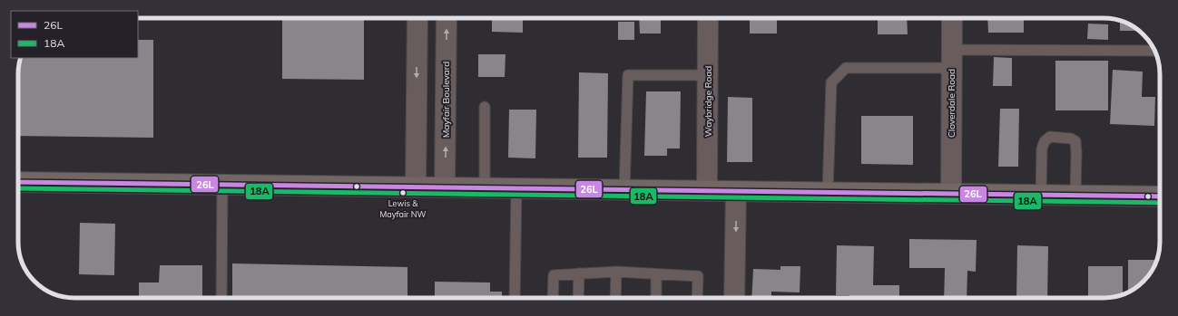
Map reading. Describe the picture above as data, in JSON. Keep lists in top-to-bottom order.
{
  "streets": {
    "street": ["Mayfair Boulevard", "Waybridge Road", "Cloverdale Road"]
  },
  "places": ["Lewis & Mayfair NW"],
  "lines": ["transit line 26L", "transit line 18A"],
  "legend": ["26L", "18A"]
}
